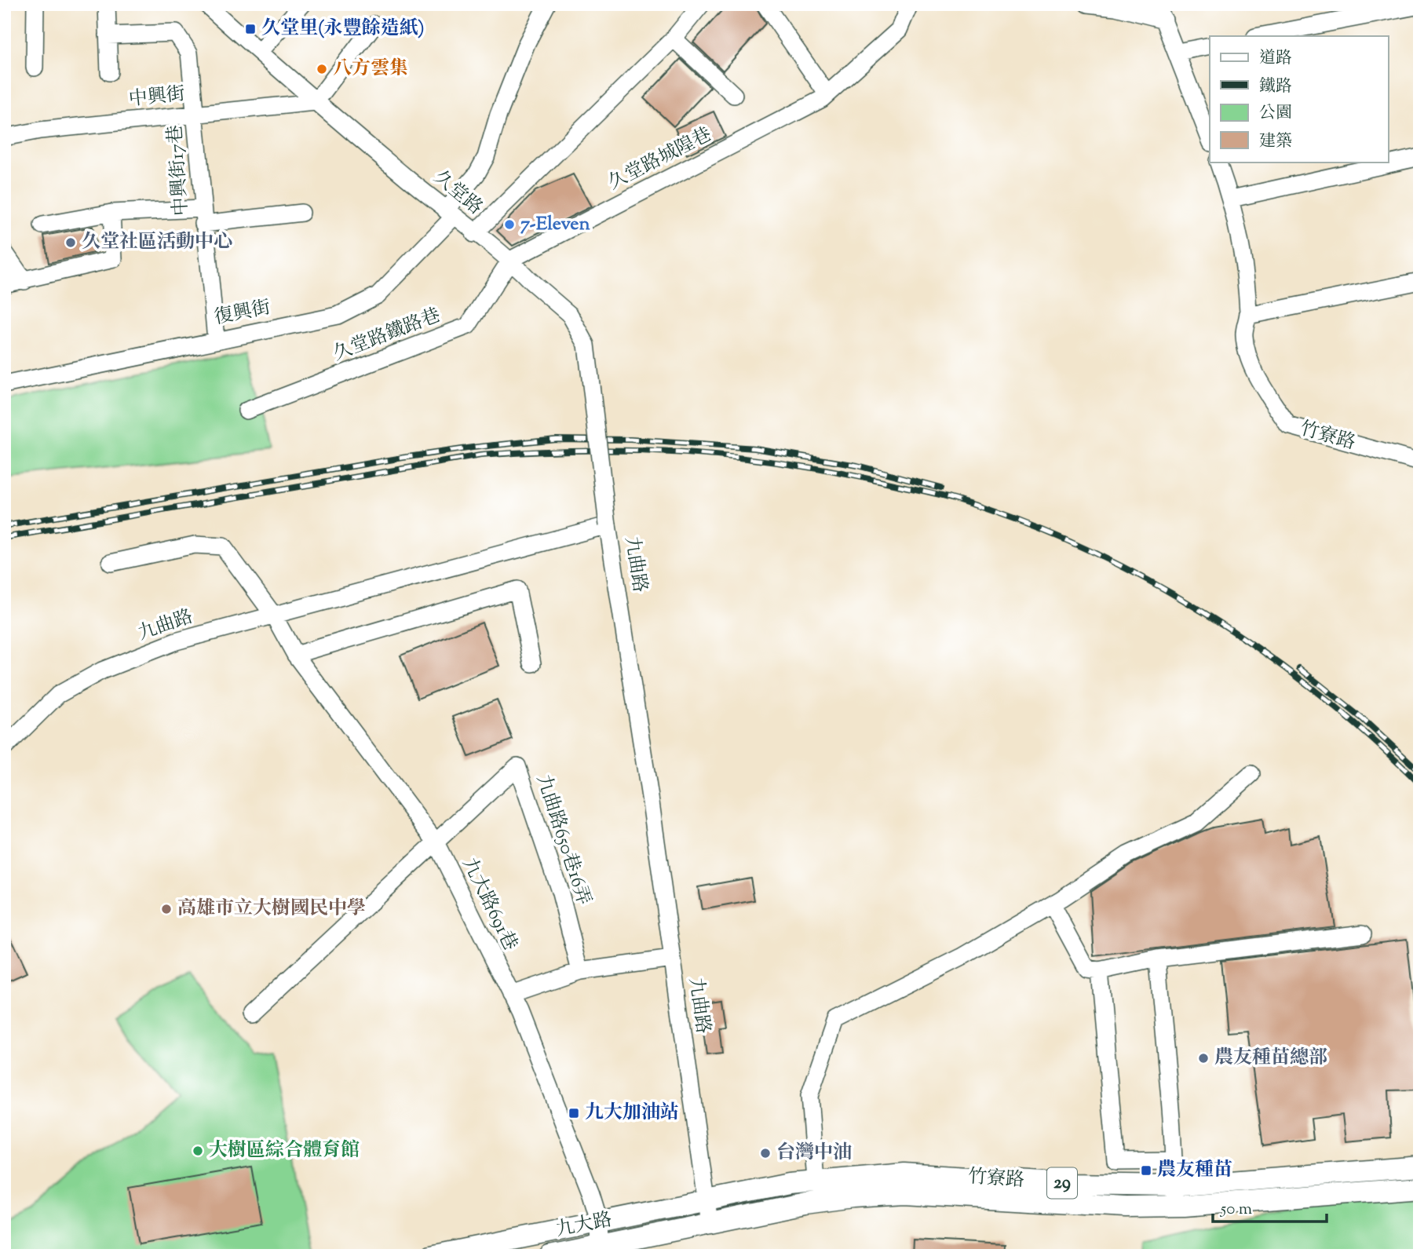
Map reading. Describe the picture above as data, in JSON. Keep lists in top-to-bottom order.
{
  "streets": {
    "main road": ["竹寮路", "29", "九大路"],
    "street": [
      "中興街",
      "久堂路城隍巷",
      "中興街17巷",
      "久堂路",
      "復興街",
      "久堂路鐵路巷",
      "九曲路",
      "九曲路650巷16弄",
      "九大路691巷"
    ]
  },
  "crossings": [
    ["中興街", "中興街17巷"],
    ["中興街", "久堂路"],
    ["久堂路城隍巷", "久堂路"],
    ["久堂路城隍巷", "久堂路鐵路巷"],
    ["中興街17巷", "復興街"],
    ["久堂路", "復興街"],
    ["久堂路", "久堂路鐵路巷"],
    ["久堂路", "九曲路"],
    ["竹寮路", "九曲路"],
    ["竹寮路", "九大路"],
    ["九曲路", "九大路691巷"],
    ["九曲路", "九大路"],
    ["九曲路650巷16弄", "九大路691巷"],
    ["九大路691巷", "九大路"]
  ],
  "places": {
    "transit": ["久堂里(永豐餘造紙)", "九大加油站", "農友種苗"],
    "other": [
      "八方雲集",
      "7-Eleven",
      "久堂社區活動中心",
      "高雄市立大樹國民中學",
      "農友種苗總部",
      "大樹區綜合體育館",
      "台灣中油"
    ]
  },
  "legend": [
    "道路",
    "鐵路",
    "公園",
    "建築"
  ],
  "scale_bar": "50 m"
}
